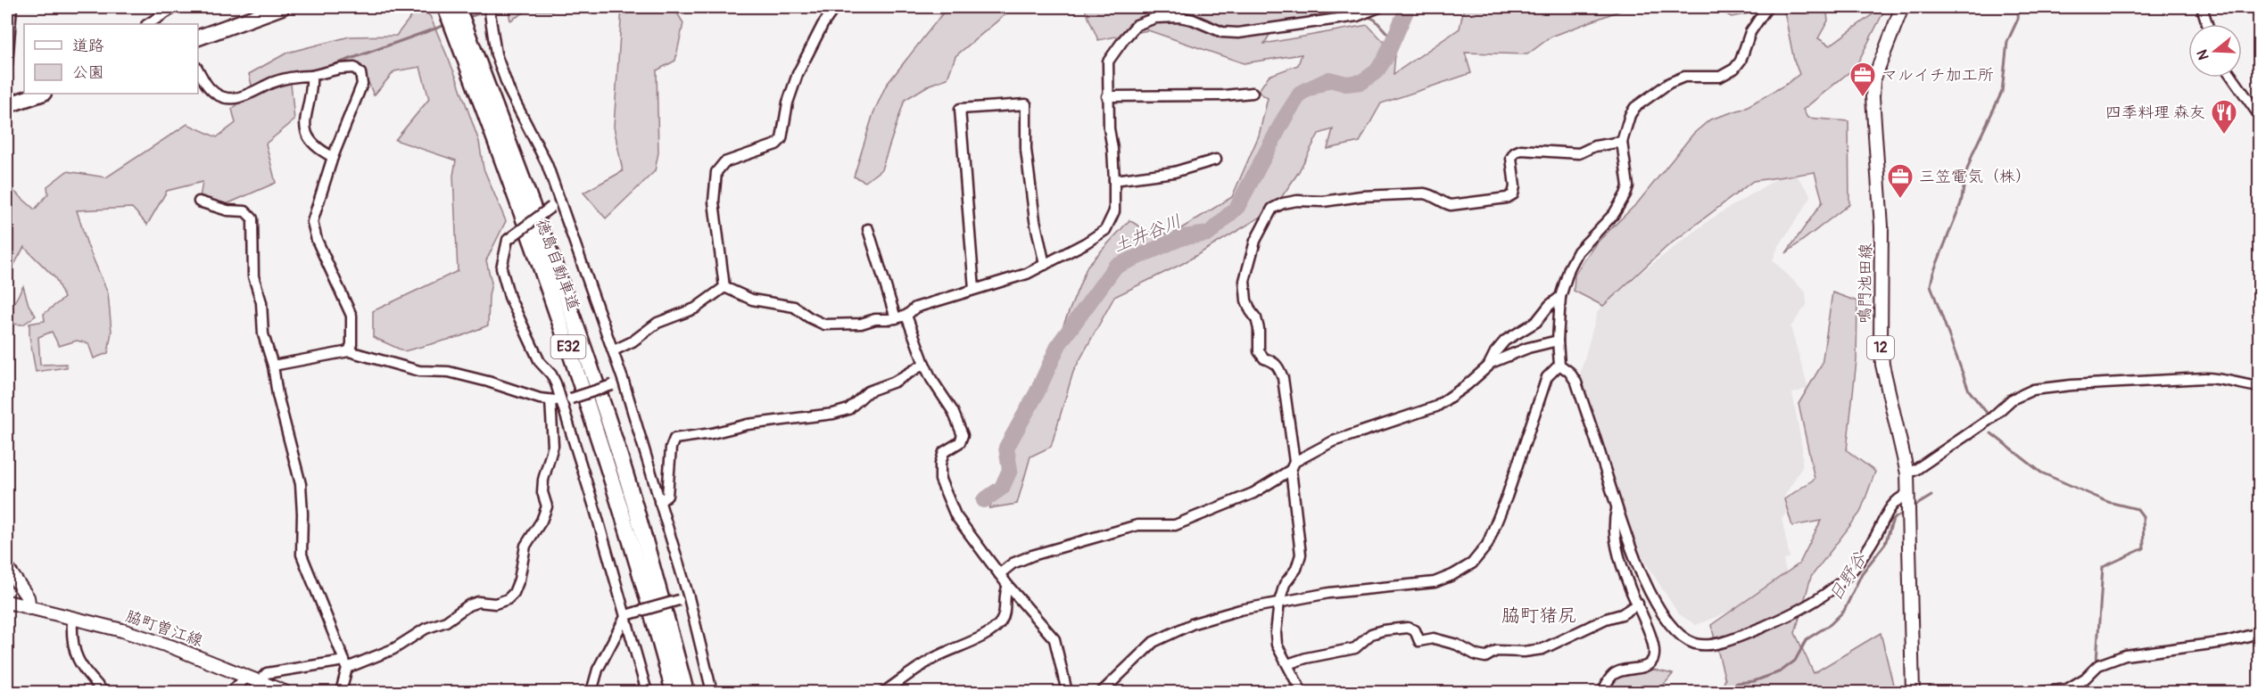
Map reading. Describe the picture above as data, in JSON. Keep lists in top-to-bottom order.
{
  "streets": {
    "highway": ["徳島自動車道", "E32"],
    "main road": ["鳴門池田線", "12", "脇町曽江線"]
  },
  "districts": ["脇町猪尻"],
  "water": ["土井谷川", "日野谷"],
  "places": {
    "office": ["マルイチ加工所", "三笠電気（株）"],
    "restaurant": ["四季料理 森友"]
  },
  "legend": ["道路", "公園"],
  "north": "left"
}
